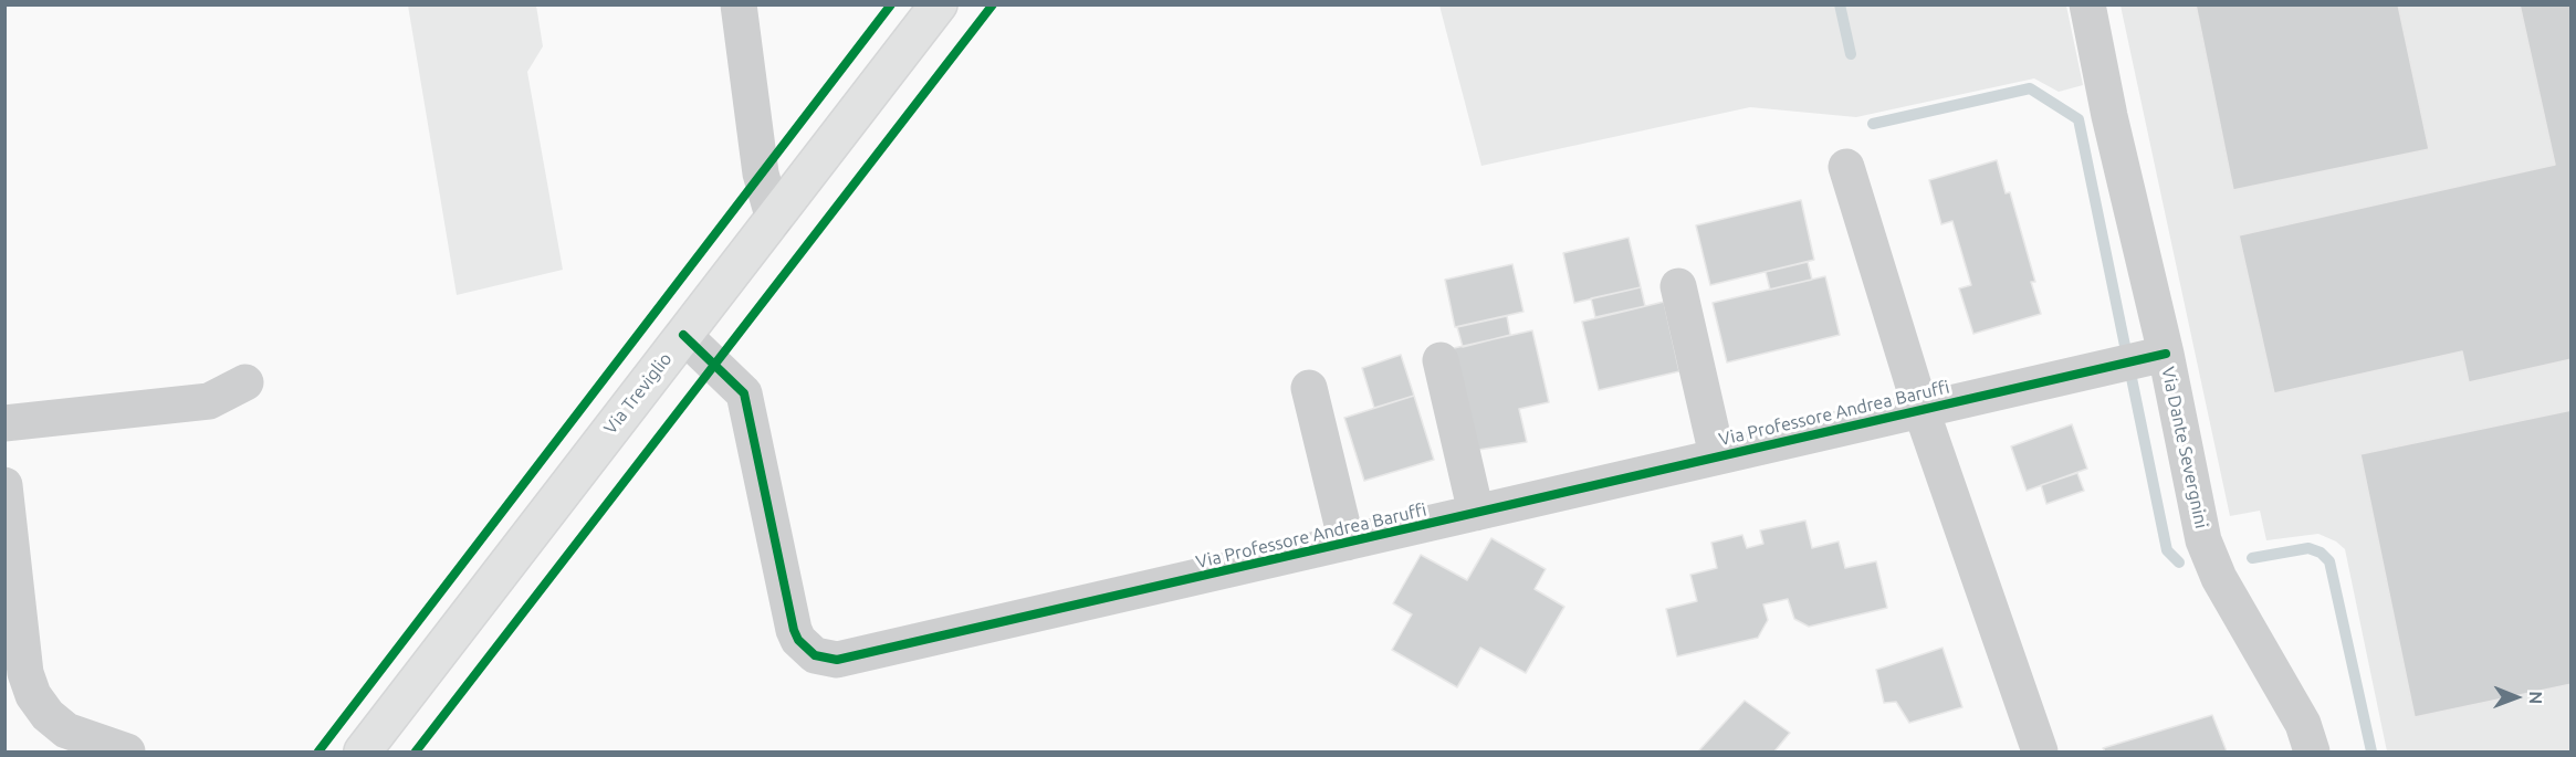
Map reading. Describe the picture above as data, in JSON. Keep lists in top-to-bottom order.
{
  "streets": {
    "main road": ["Via Treviglio"],
    "street": ["Via Professore Andrea Baruffi", "Via Dante Severgnini"]
  },
  "crossings": [
    ["Via Treviglio", "Via Professore Andrea Baruffi"],
    ["Via Professore Andrea Baruffi", "Via Dante Severgnini"]
  ],
  "north": "right"
}
